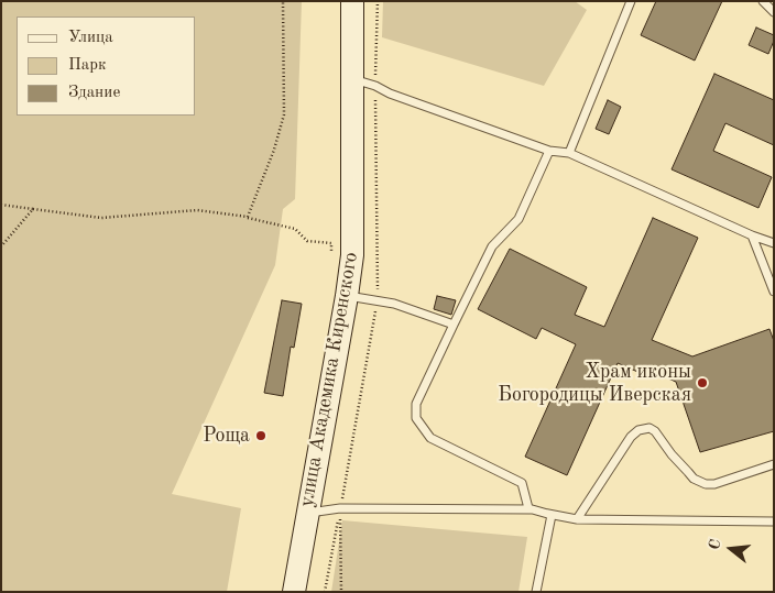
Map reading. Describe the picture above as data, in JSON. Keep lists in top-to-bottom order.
{
  "streets": {
    "main road": ["улица Академика Киренского"]
  },
  "places": ["Храм иконы Богородицы Иверская", "Роща"],
  "legend": ["Улица", "Парк", "Здание"],
  "north": "left"
}
